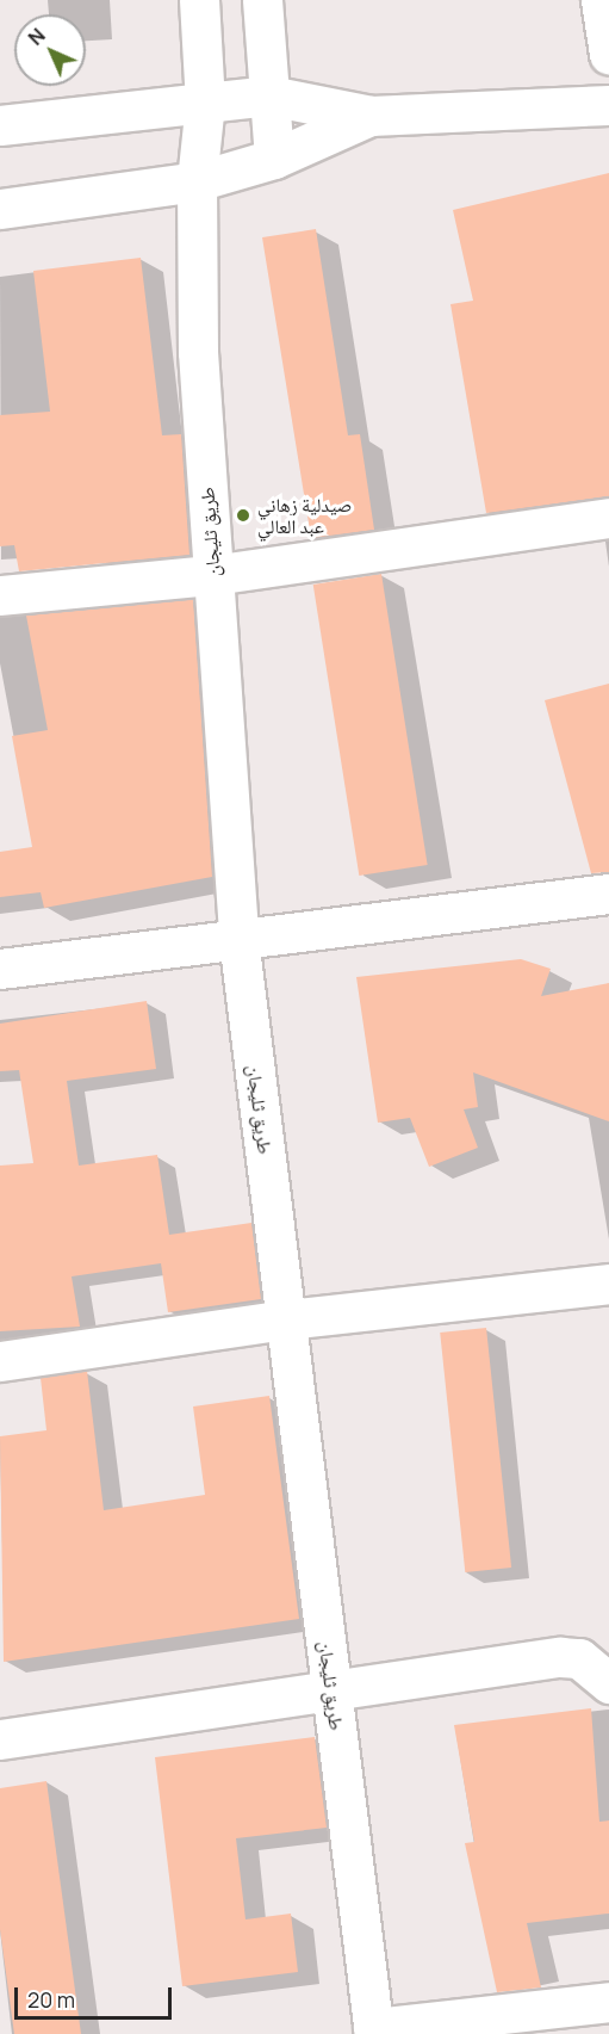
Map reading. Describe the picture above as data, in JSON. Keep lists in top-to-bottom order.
{
  "streets": {
    "street": ["طريق ثليجان"]
  },
  "places": ["صيدلية زهاني عبد العالي"],
  "scale_bar": "20 m",
  "north": "top left"
}
